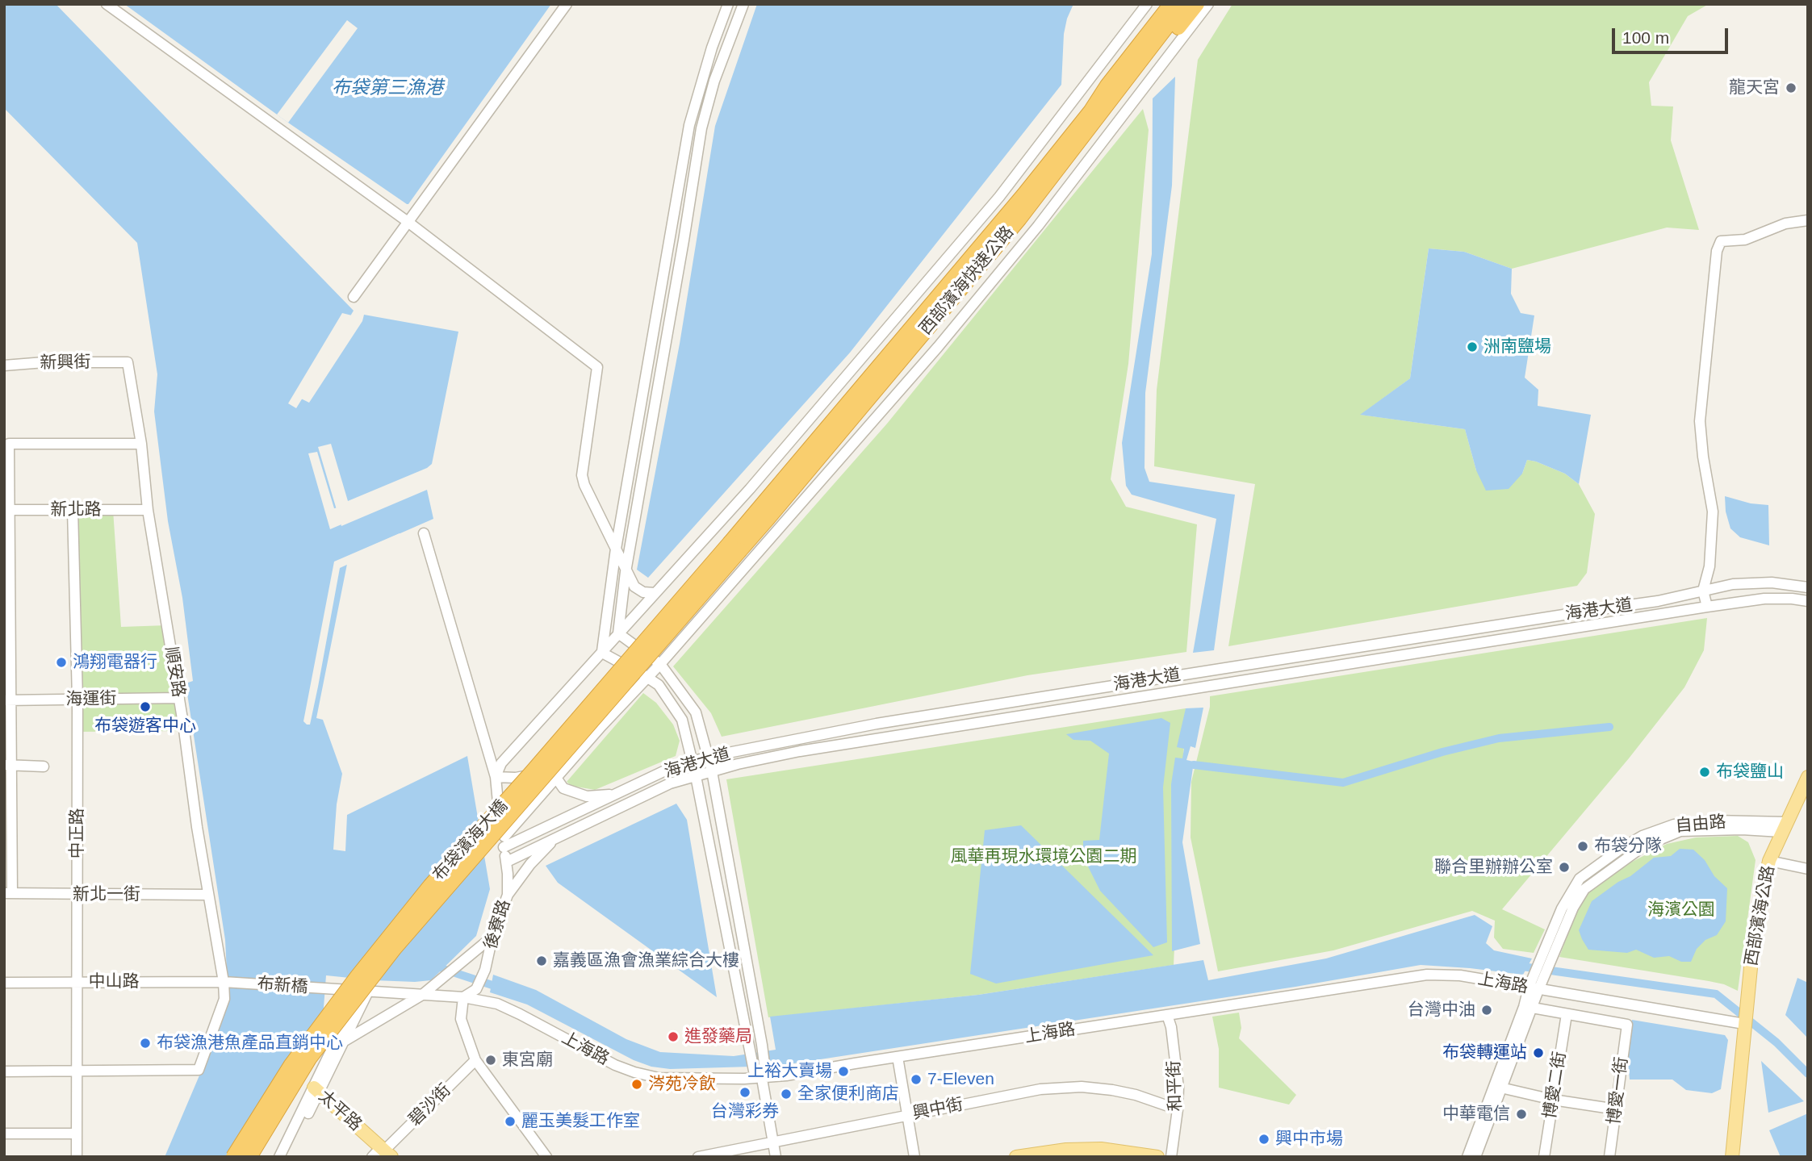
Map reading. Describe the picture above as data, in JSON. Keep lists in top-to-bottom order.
{
  "streets": {
    "highway": ["西部濱海快速公路", "布袋濱海大橋"],
    "main road": ["西部濱海公路", "太平路"],
    "street": [
      "新興街",
      "新北路",
      "海港大道",
      "順安路",
      "海運街",
      "自由路",
      "中正路",
      "新北一街",
      "後寮路",
      "中山路",
      "上海路",
      "布新橋",
      "博愛二街",
      "和平街",
      "博愛一街",
      "碧沙街",
      "興中街"
    ]
  },
  "crossings": [
    ["西部濱海快速公路", "布袋濱海大橋"],
    ["新興街", "順安路"],
    ["新北路", "順安路"],
    ["新北路", "中正路"],
    ["海港大道", "後寮路"],
    ["順安路", "海運街"],
    ["順安路", "中正路"],
    ["順安路", "新北一街"],
    ["順安路", "中山路"],
    ["順安路", "布新橋"],
    ["海運街", "中正路"],
    ["自由路", "西部濱海公路"],
    ["自由路", "上海路"],
    ["中正路", "新北一街"],
    ["中正路", "中山路"],
    ["西部濱海公路", "上海路"],
    ["後寮路", "上海路"],
    ["中山路", "布新橋"],
    ["上海路", "布新橋"],
    ["上海路", "和平街"],
    ["博愛二街", "博愛一街"],
    ["和平街", "興中街"],
    ["碧沙街", "太平路"]
  ],
  "water": ["布袋第三漁港"],
  "parks": ["風華再現水環境公園二期", "海濱公園"],
  "places": [
    "龍天宮",
    "洲南鹽場",
    "鴻翔電器行",
    "布袋遊客中心",
    "布袋鹽山",
    "布袋分隊",
    "聯合里辦辦公室",
    "嘉義區漁會漁業綜合大樓",
    "台灣中油",
    "進發藥局",
    "布袋漁港魚產品直銷中心",
    "布袋轉運站",
    "東宮廟",
    "上裕大賣場",
    "7-Eleven",
    "涔苑冷飲",
    "台灣彩券",
    "全家便利商店",
    "中華電信",
    "麗玉美髮工作室",
    "興中市場"
  ],
  "scale_bar": "100 m"
}
